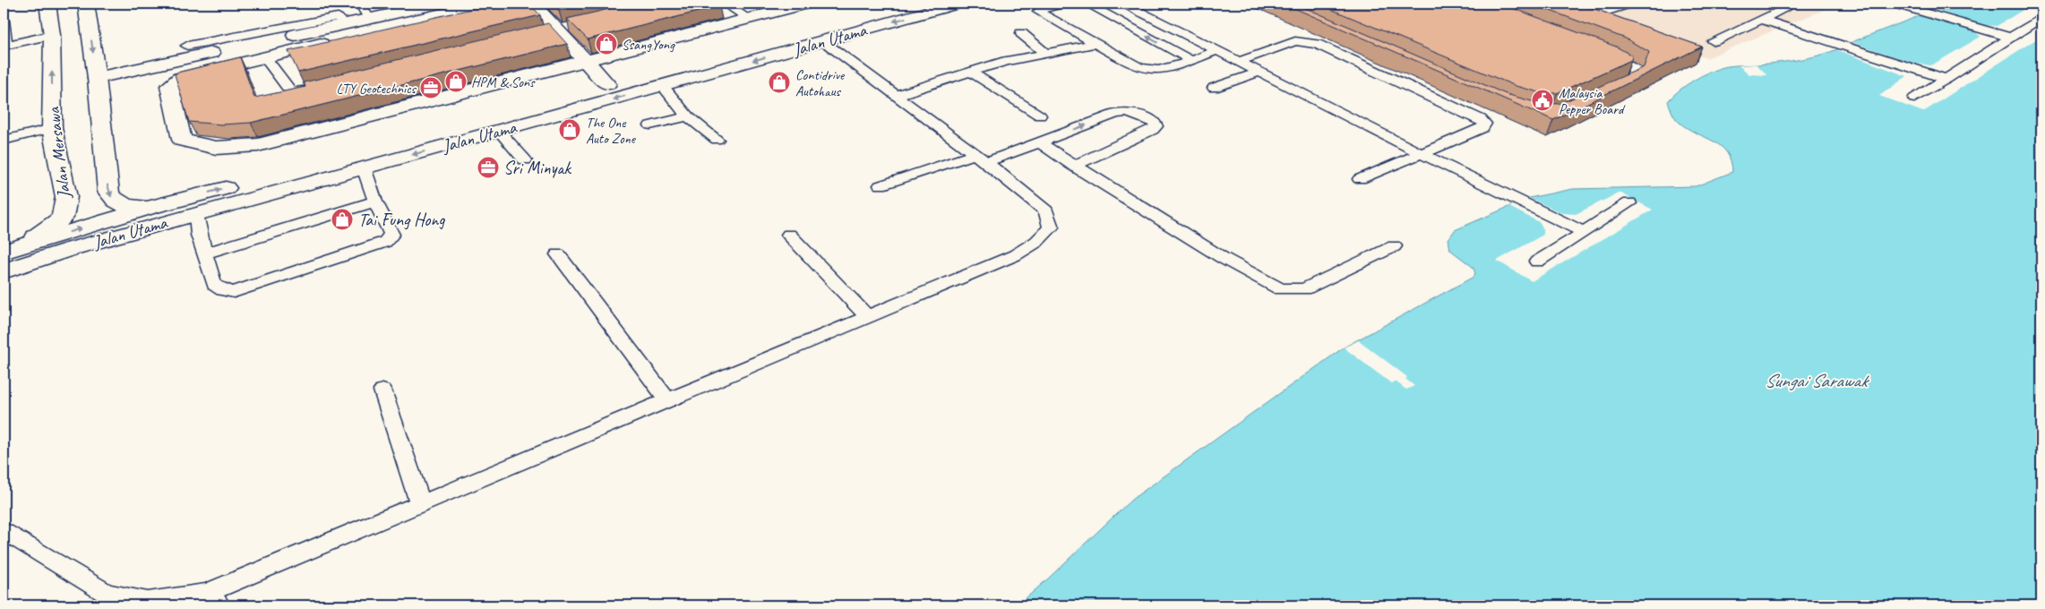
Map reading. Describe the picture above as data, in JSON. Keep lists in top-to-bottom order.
{
  "streets": {
    "street": ["Jalan Utama", "Jalan Mersawa"]
  },
  "crossings": [
    ["Jalan Utama", "Jalan Mersawa"]
  ],
  "water": ["Sungai Sarawak"],
  "places": {
    "shop": [
      "SsangYong",
      "HPM & Sons",
      "Contidrive Autohaus",
      "The One Auto Zone",
      "Tai Fung Hong"
    ],
    "office": ["LTY Geotechnics", "Sri Minyak"],
    "public building": ["Malaysia Pepper Board"]
  }
}
